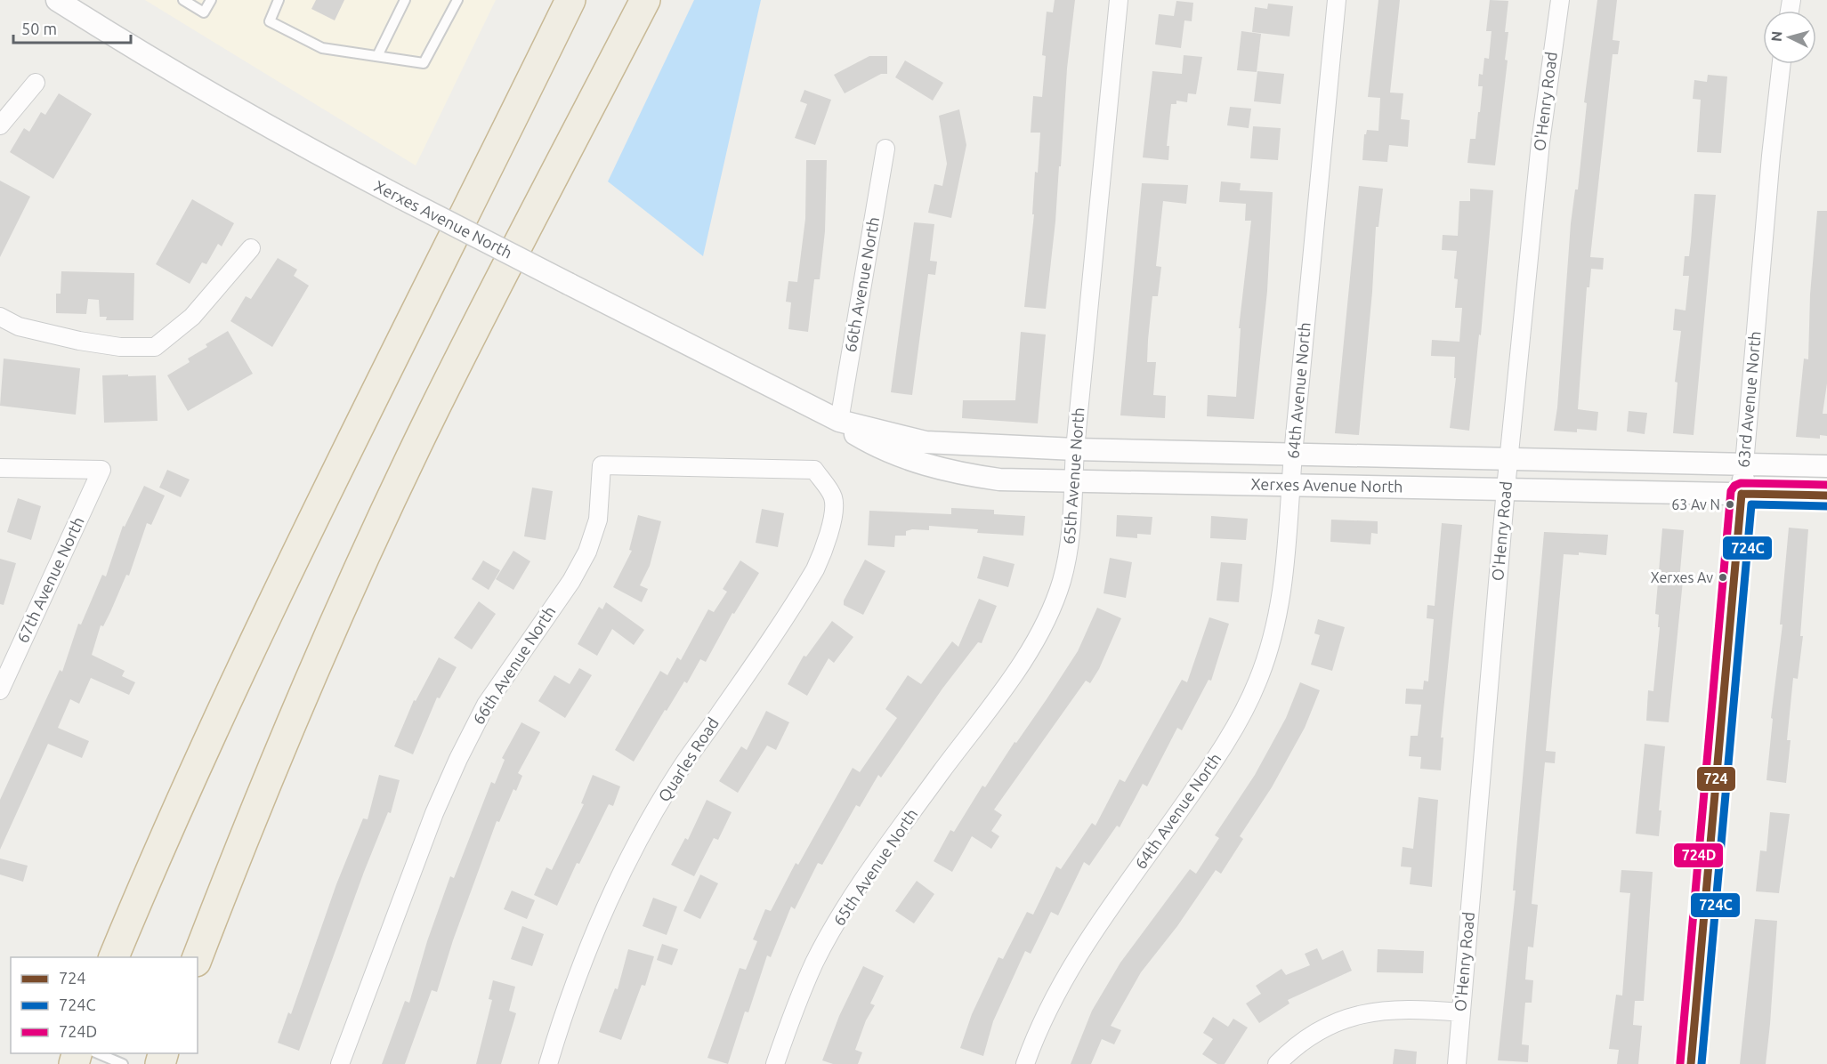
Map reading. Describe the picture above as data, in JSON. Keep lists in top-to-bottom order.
{
  "streets": {
    "street": [
      "O'Henry Road",
      "Xerxes Avenue North",
      "66th Avenue North",
      "64th Avenue North",
      "63rd Avenue North",
      "65th Avenue North",
      "67th Avenue North",
      "Quarles Road"
    ]
  },
  "crossings": [
    ["O'Henry Road", "Xerxes Avenue North"],
    ["Xerxes Avenue North", "66th Avenue North"],
    ["Xerxes Avenue North", "64th Avenue North"],
    ["Xerxes Avenue North", "63rd Avenue North"],
    ["Xerxes Avenue North", "65th Avenue North"],
    ["66th Avenue North", "Quarles Road"]
  ],
  "places": ["63 Av N", "Xerxes Av"],
  "lines": ["transit line 724D", "transit line 724", "transit line 724C"],
  "legend": ["724", "724C", "724D"],
  "scale_bar": "50 m",
  "north": "left"
}
